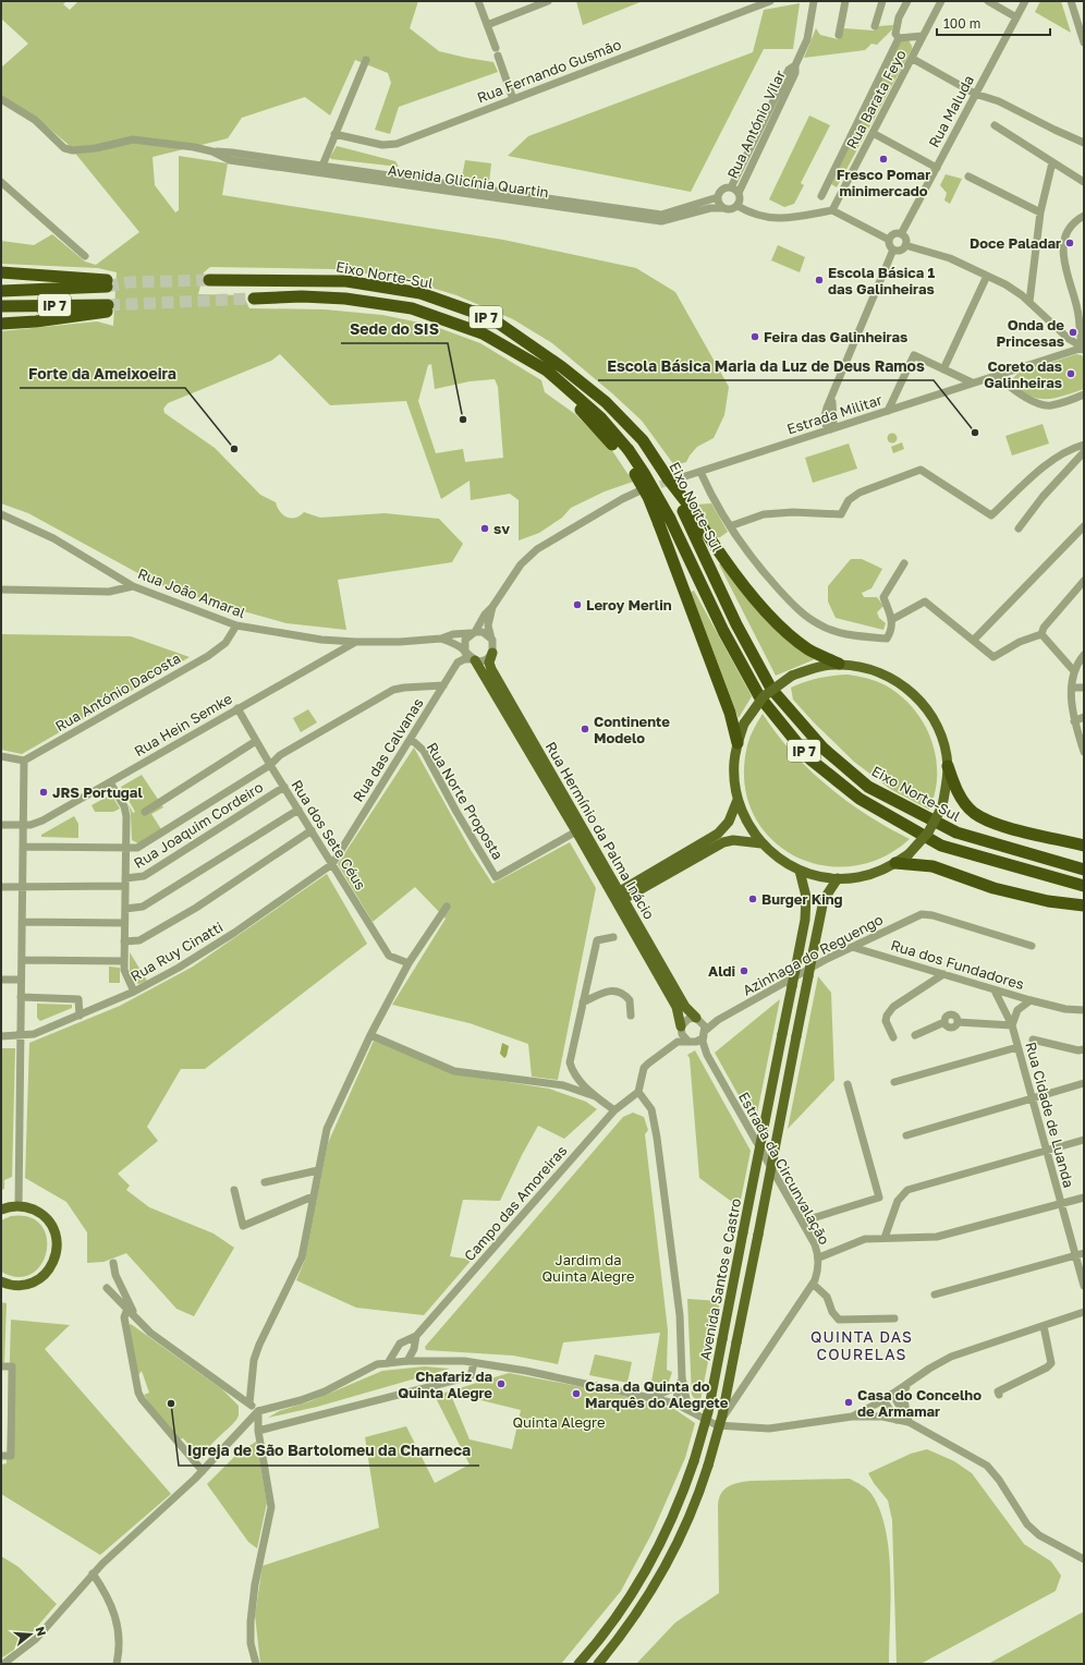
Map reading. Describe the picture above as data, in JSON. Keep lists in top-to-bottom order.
{
  "streets": {
    "highway": ["Eixo Norte-Sul", "IP 7"],
    "main road": ["Rua Hermínio da Palma Inácio", "Avenida Santos e Castro"],
    "street": [
      "Rua Fernando Gusmão",
      "Rua Barata Feyo",
      "Rua Maluda",
      "Rua António Vilar",
      "Avenida Glicínia Quartin",
      "Estrada Militar",
      "Rua João Amaral",
      "Rua António Dacosta",
      "Rua Hein Semke",
      "Rua das Calvanas",
      "Rua Norte Proposta",
      "Rua Joaquim Cordeiro",
      "Rua dos Sete Céus",
      "Rua Ruy Cinatti",
      "Azinhaga do Reguengo",
      "Rua dos Fundadores",
      "Rua Cidade de Luanda",
      "Estrada da Circunvalação",
      "Campo das Amoreiras"
    ]
  },
  "crossings": [
    ["Rua António Vilar", "Avenida Glicínia Quartin"],
    ["Rua João Amaral", "Rua António Dacosta"],
    ["Rua João Amaral", "Rua Hein Semke"],
    ["Rua João Amaral", "Rua das Calvanas"],
    ["Rua João Amaral", "Rua Hermínio da Palma Inácio"],
    ["Rua Hein Semke", "Rua dos Sete Céus"],
    ["Rua das Calvanas", "Rua Norte Proposta"],
    ["Rua das Calvanas", "Rua Hermínio da Palma Inácio"],
    ["Rua das Calvanas", "Rua dos Sete Céus"],
    ["Rua das Calvanas", "Rua Ruy Cinatti"],
    ["Rua Norte Proposta", "Rua Hermínio da Palma Inácio"],
    ["Rua Joaquim Cordeiro", "Rua dos Sete Céus"],
    ["Rua Hermínio da Palma Inácio", "Azinhaga do Reguengo"],
    ["Rua Hermínio da Palma Inácio", "Estrada da Circunvalação"],
    ["Rua dos Sete Céus", "Rua Ruy Cinatti"],
    ["Azinhaga do Reguengo", "Rua dos Fundadores"],
    ["Azinhaga do Reguengo", "Estrada da Circunvalação"],
    ["Rua dos Fundadores", "Rua Cidade de Luanda"]
  ],
  "districts": ["QUINTA DAS COURELAS"],
  "parks": ["Jardim da Quinta Alegre", "Quinta Alegre"],
  "places": [
    "Fresco Pomar minimercado",
    "Doce Paladar",
    "Escola Básica 1 das Galinheiras",
    "Onda de Princesas",
    "Feira das Galinheiras",
    "Coreto das Galinheiras",
    "Sede do SIS",
    "Escola Básica Maria da Luz de Deus Ramos",
    "Forte da Ameixoeira",
    "sv",
    "Leroy Merlin",
    "Continente Modelo",
    "JRS Portugal",
    "Burger King",
    "Aldi",
    "Chafariz da Quinta Alegre",
    "Casa da Quinta do Marquês do Alegrete",
    "Casa do Concelho de Armamar",
    "Igreja de São Bartolomeu da Charneca"
  ],
  "scale_bar": "100 m",
  "north": "right"
}
